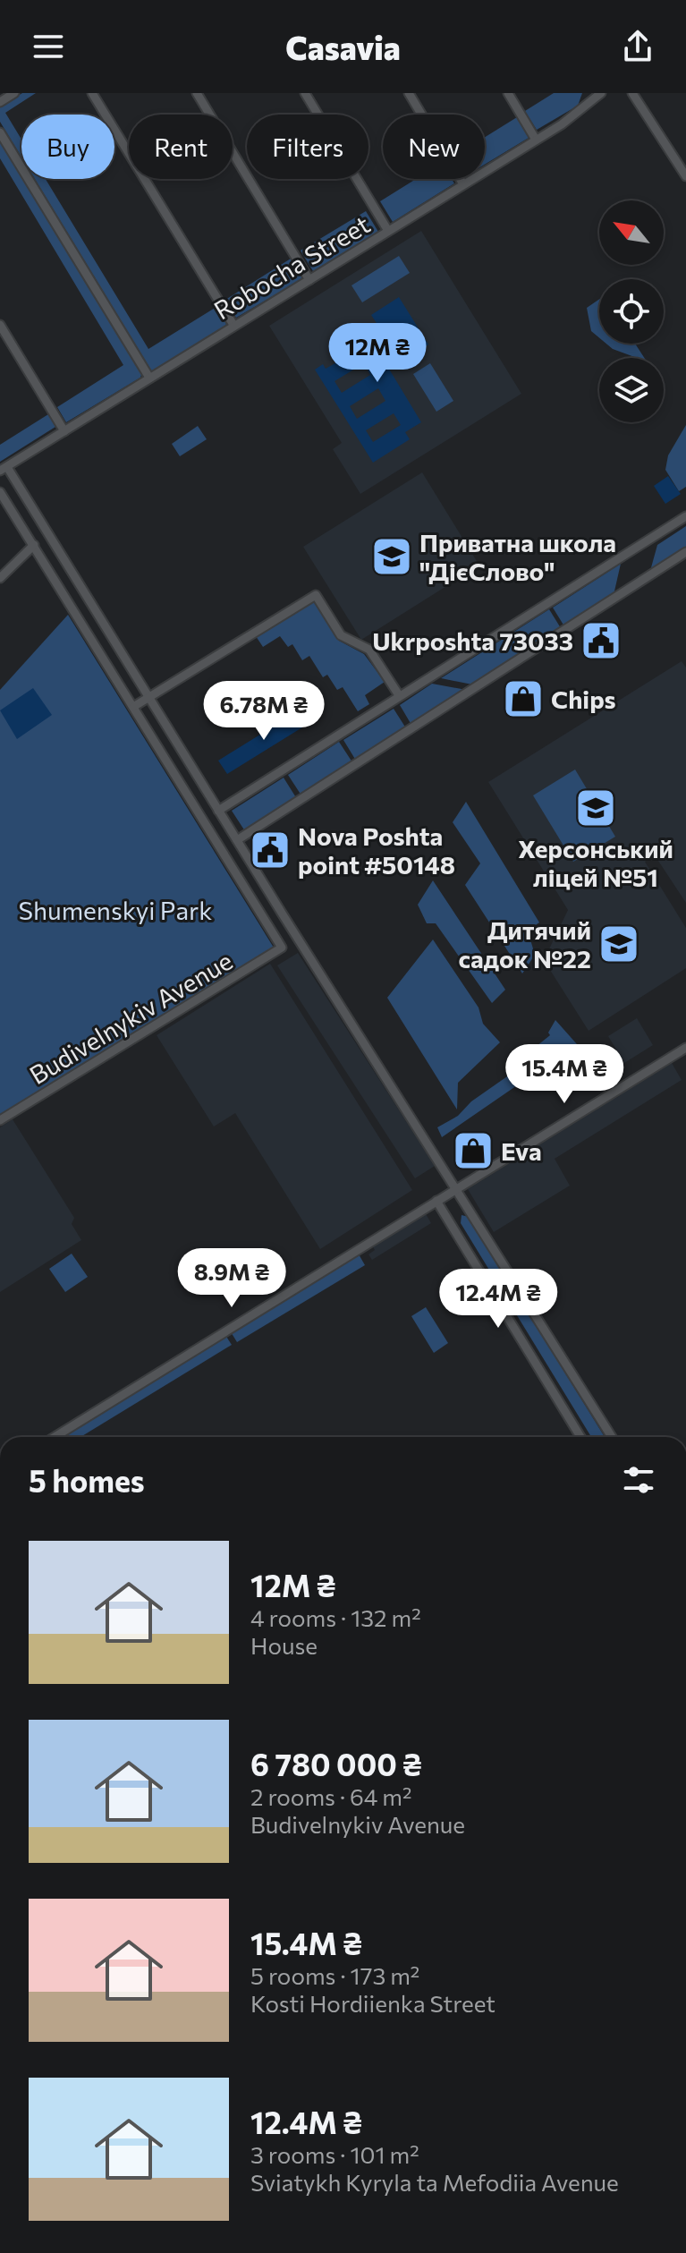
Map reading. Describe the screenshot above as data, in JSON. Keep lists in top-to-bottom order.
{
  "streets": {
    "street": ["Robocha Street", "Budivelnykiv Avenue"]
  },
  "parks": ["Shumenskyi Park"],
  "places": {
    "school or university": ["Приватна школа \"ДієСлово\"", "Херсонський ліцей №51", "Дитячий садок №22"],
    "public building": ["Ukrposhta 73033", "Nova Poshta point #50148"],
    "shop": ["Chips", "Eva"]
  },
  "north": "top left",
  "page": {
    "header": "Casavia",
    "chip": [
      "Buy",
      "Rent",
      "Filters",
      "New"
    ],
    "price": [
      "12M ₴",
      "6.78M ₴",
      "15.4M ₴",
      "8.9M ₴",
      "12.4M ₴"
    ],
    "heading": "5 homes",
    "list": [
      {
        "name": "12M ₴",
        "note": "4 rooms · 132 m² · House"
      },
      {
        "name": "6 780 000 ₴",
        "note": "2 rooms · 64 m² · Budivelnykiv Avenue"
      },
      {
        "name": "15.4M ₴",
        "note": "5 rooms · 173 m² · Kosti Hordiienka Street"
      },
      {
        "name": "12.4M ₴",
        "note": "3 rooms · 101 m² · Sviatykh Kyryla ta Mefodiia Avenue"
      }
    ]
  }
}
